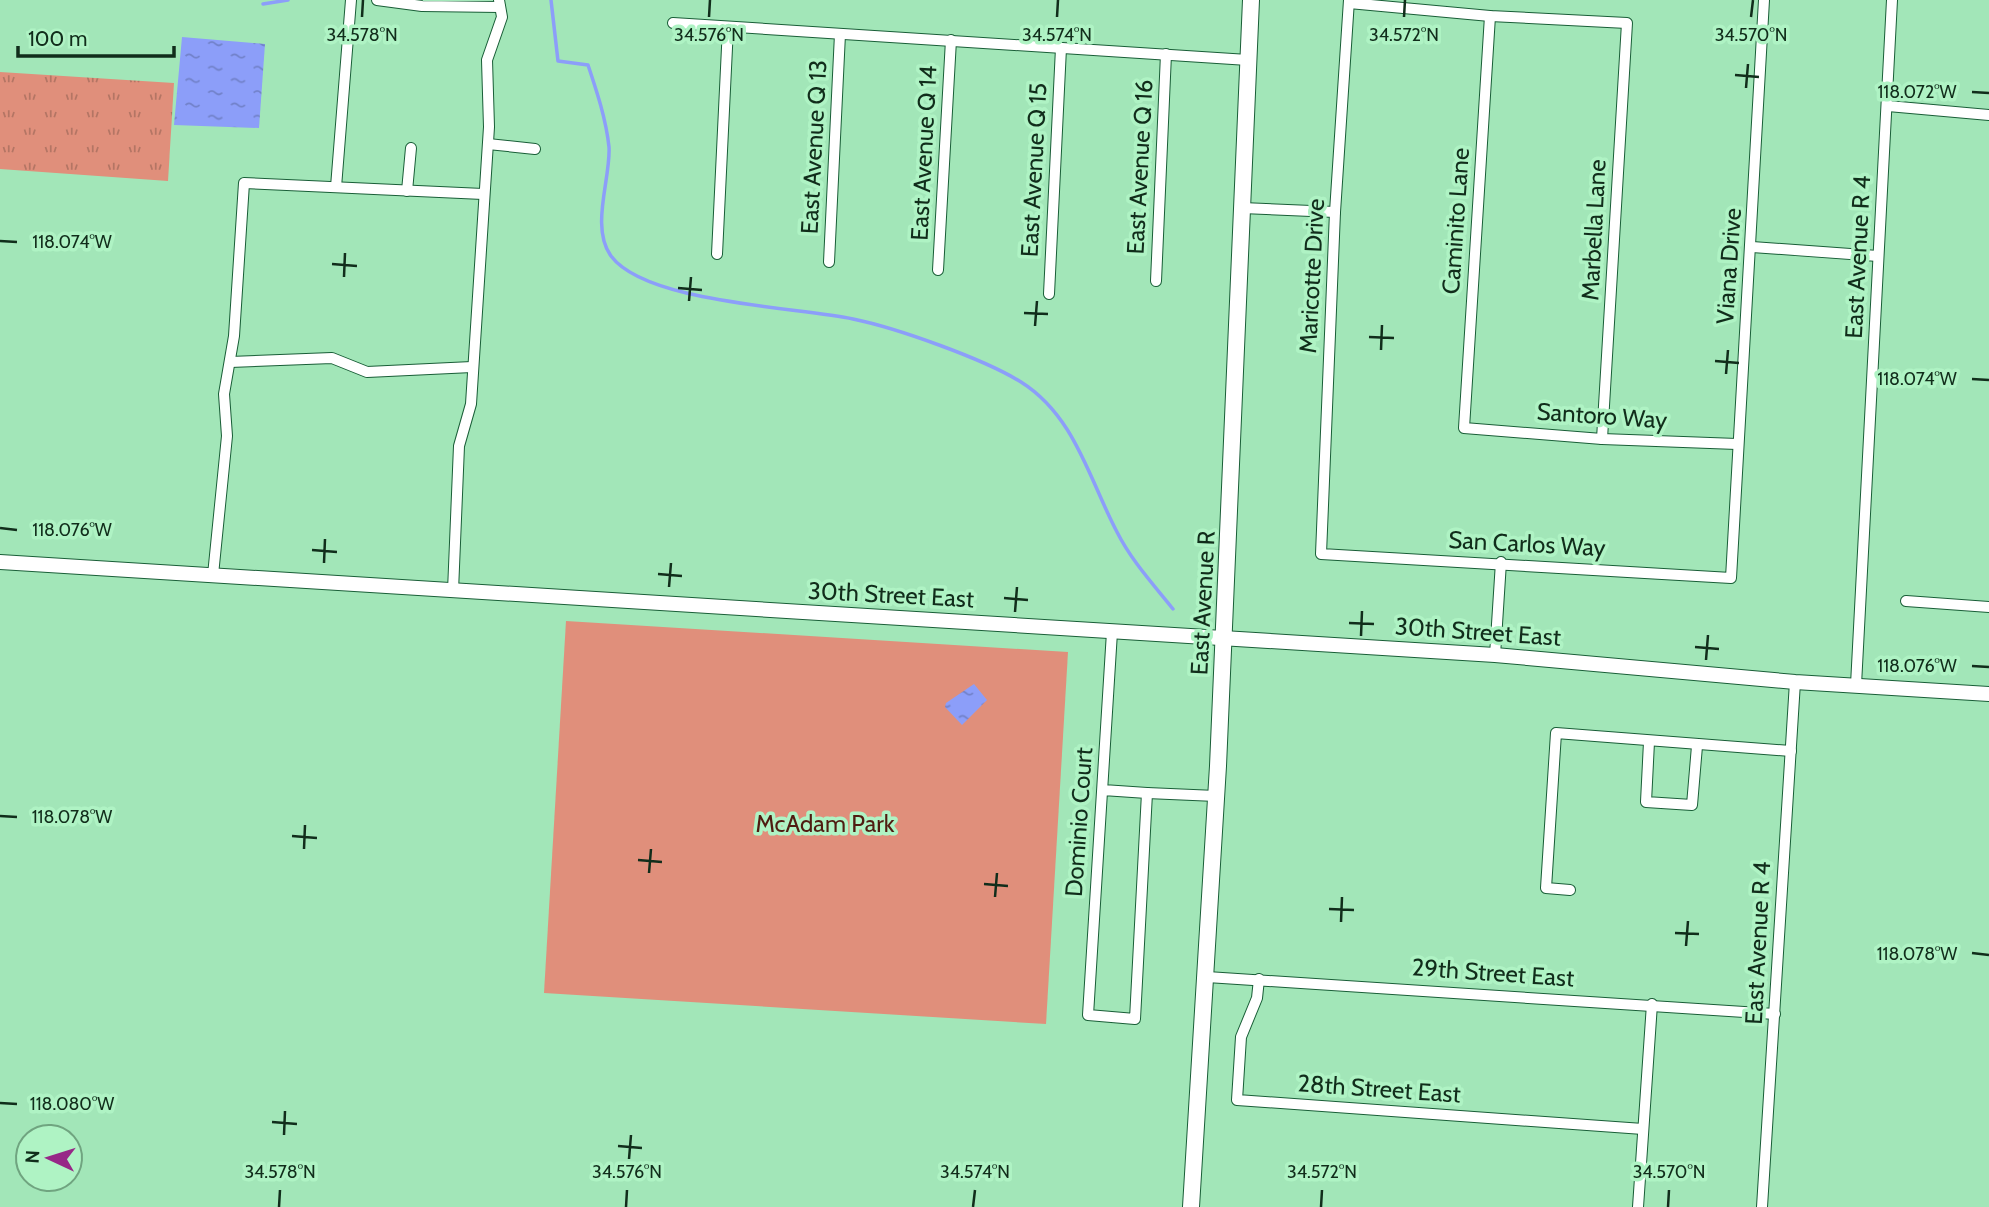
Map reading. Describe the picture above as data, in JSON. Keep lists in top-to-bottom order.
{
  "streets": {
    "main road": ["East Avenue R"],
    "street": [
      "East Avenue Q 13",
      "East Avenue Q 14",
      "East Avenue Q 16",
      "East Avenue Q 15",
      "Caminito Lane",
      "Marbella Lane",
      "East Avenue R 4",
      "Viana Drive",
      "Maricotte Drive",
      "Santoro Way",
      "San Carlos Way",
      "30th Street East",
      "Dominio Court",
      "29th Street East",
      "28th Street East"
    ]
  },
  "crossings": [
    ["Caminito Lane", "Marbella Lane"],
    ["Caminito Lane", "Santoro Way"],
    ["Marbella Lane", "Santoro Way"],
    ["East Avenue R 4", "30th Street East"],
    ["East Avenue R 4", "29th Street East"],
    ["Viana Drive", "Santoro Way"],
    ["Viana Drive", "San Carlos Way"],
    ["Maricotte Drive", "San Carlos Way"],
    ["30th Street East", "East Avenue R"],
    ["30th Street East", "Dominio Court"],
    ["East Avenue R", "29th Street East"],
    ["29th Street East", "28th Street East"]
  ],
  "parks": ["McAdam Park"],
  "scale_bar": "100 m",
  "north": "left",
  "coordinates": [
    "34.578°N",
    "34.576°N",
    "34.574°N",
    "34.572°N",
    "34.570°N",
    "118.072°W",
    "118.074°W",
    "118.076°W",
    "118.078°W",
    "118.080°W"
  ]
}
